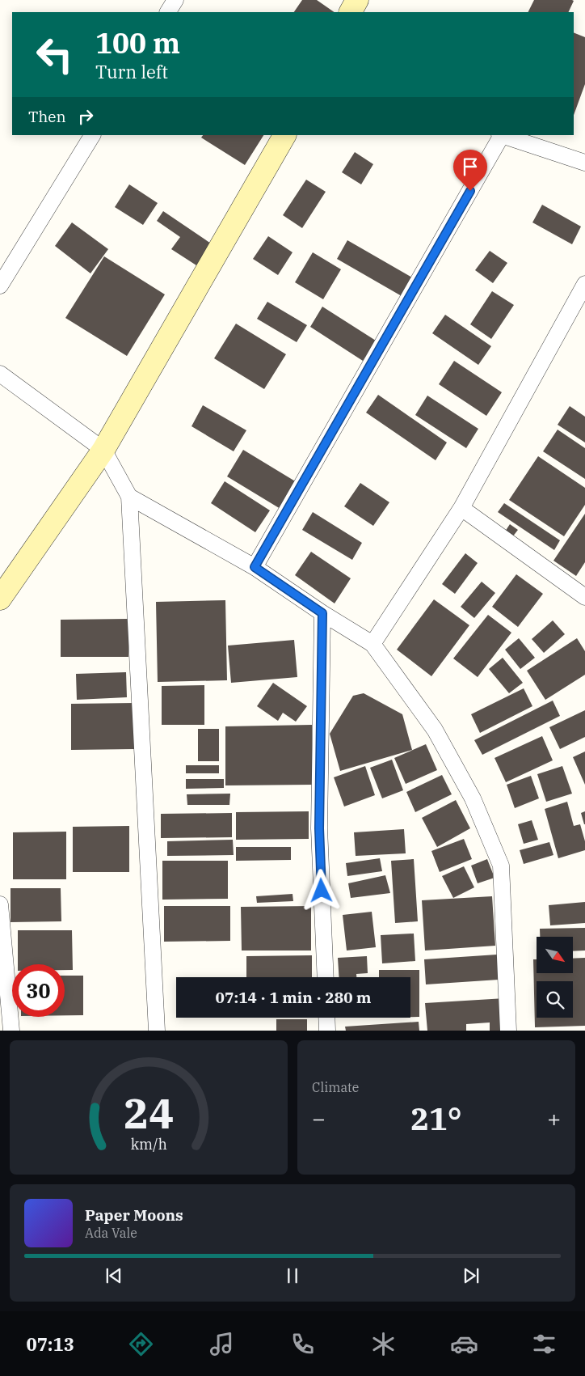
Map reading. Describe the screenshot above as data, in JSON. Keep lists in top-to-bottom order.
{
  "north": "bottom right",
  "page": {
    "turn": ["100 m", "Turn left"],
    "then": "Then",
    "limit": "30",
    "trip": "07:14 · 1 min · 280 m",
    "tile": "Climate",
    "heat": ["−", "21°", "+"],
    "song": ["Paper Moons", "Ada Vale"],
    "tabs": "07:13",
    "gauge": ["24", "km/h"]
  }
}
